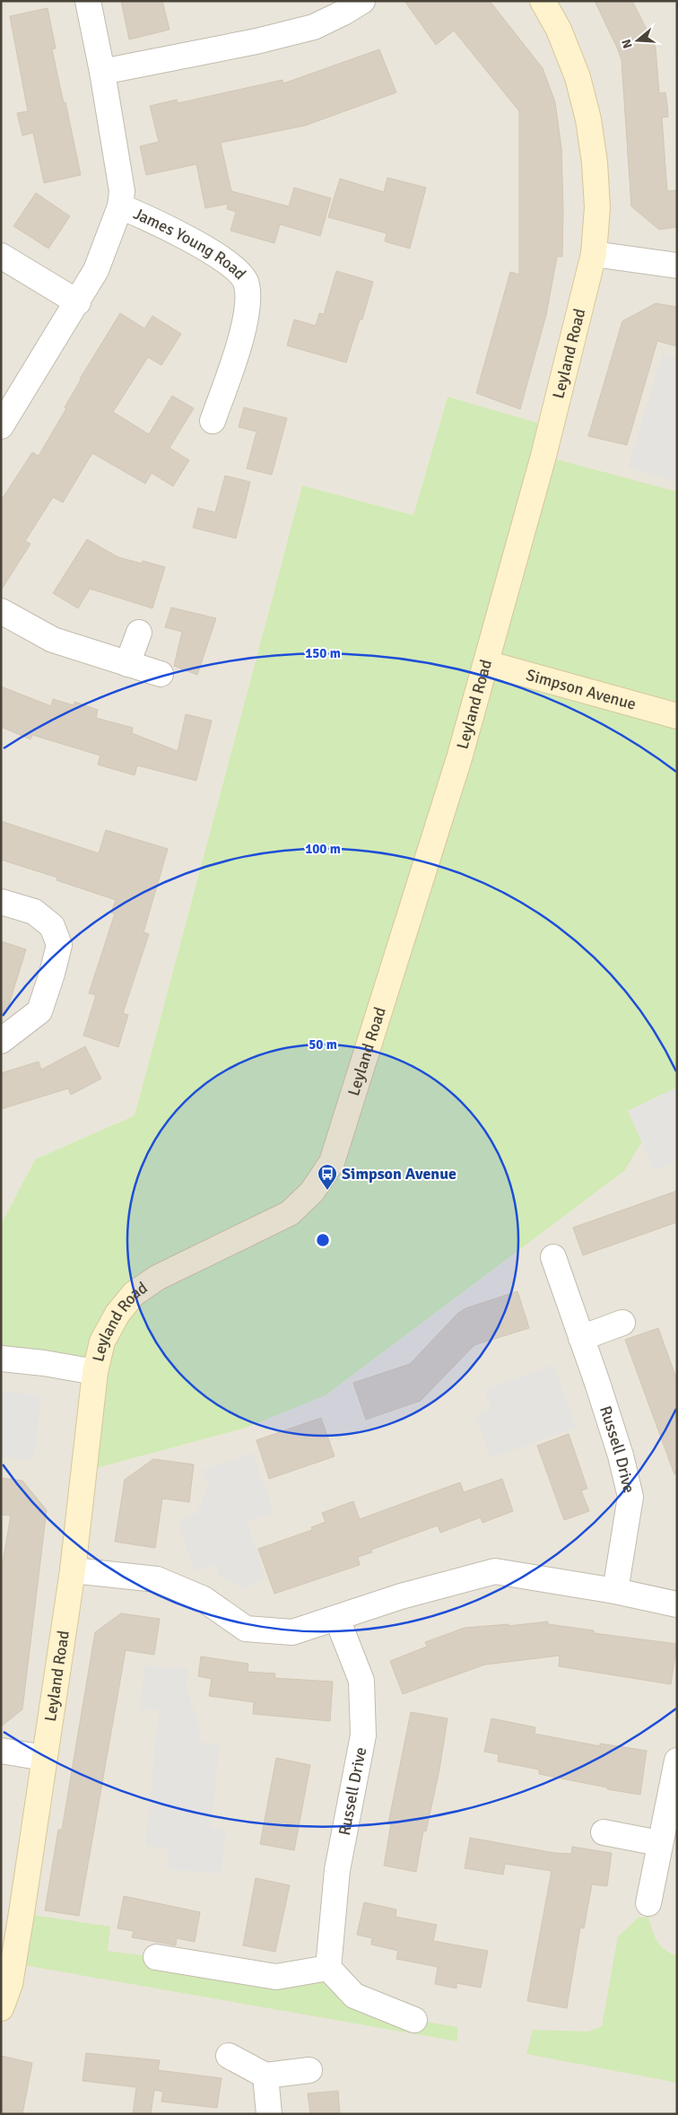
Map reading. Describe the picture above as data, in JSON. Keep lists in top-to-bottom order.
{
  "streets": {
    "street": [
      "James Young Road",
      "Leyland Road",
      "Simpson Avenue",
      "Russell Drive"
    ]
  },
  "crossings": [
    ["Leyland Road", "Simpson Avenue"]
  ],
  "places": {
    "bus stop": ["Simpson Avenue"]
  },
  "north": "left",
  "rings": ["150 m", "100 m", "50 m"]
}
